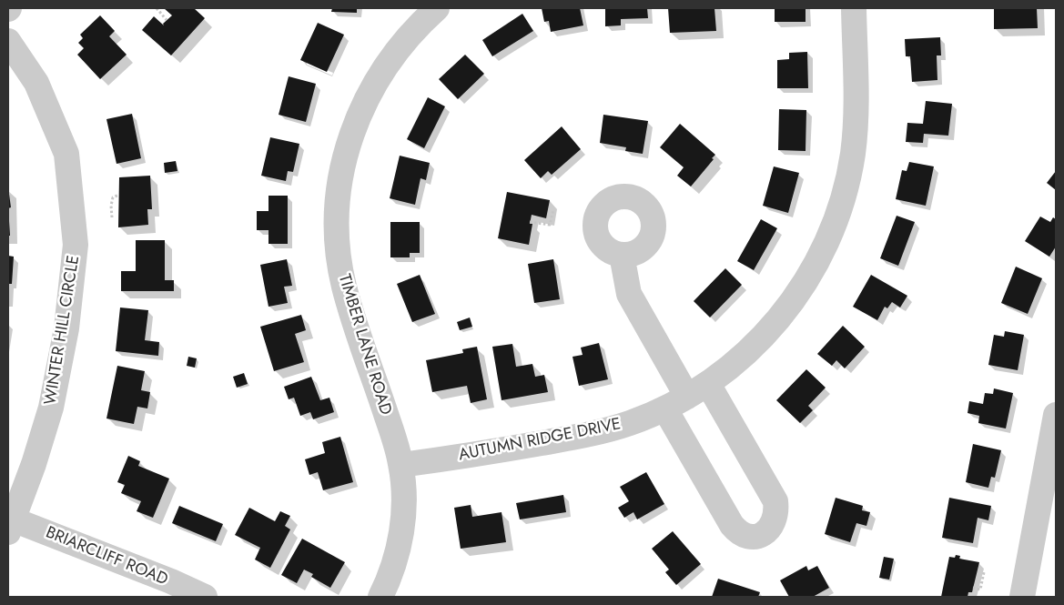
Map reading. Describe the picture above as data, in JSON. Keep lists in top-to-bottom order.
{
  "streets": {
    "street": [
      "WINTER HILL CIRCLE",
      "TIMBER LANE ROAD",
      "AUTUMN RIDGE DRIVE",
      "BRIARCLIFF ROAD"
    ]
  },
  "crossings": [
    ["WINTER HILL CIRCLE", "BRIARCLIFF ROAD"],
    ["TIMBER LANE ROAD", "AUTUMN RIDGE DRIVE"]
  ]
}
